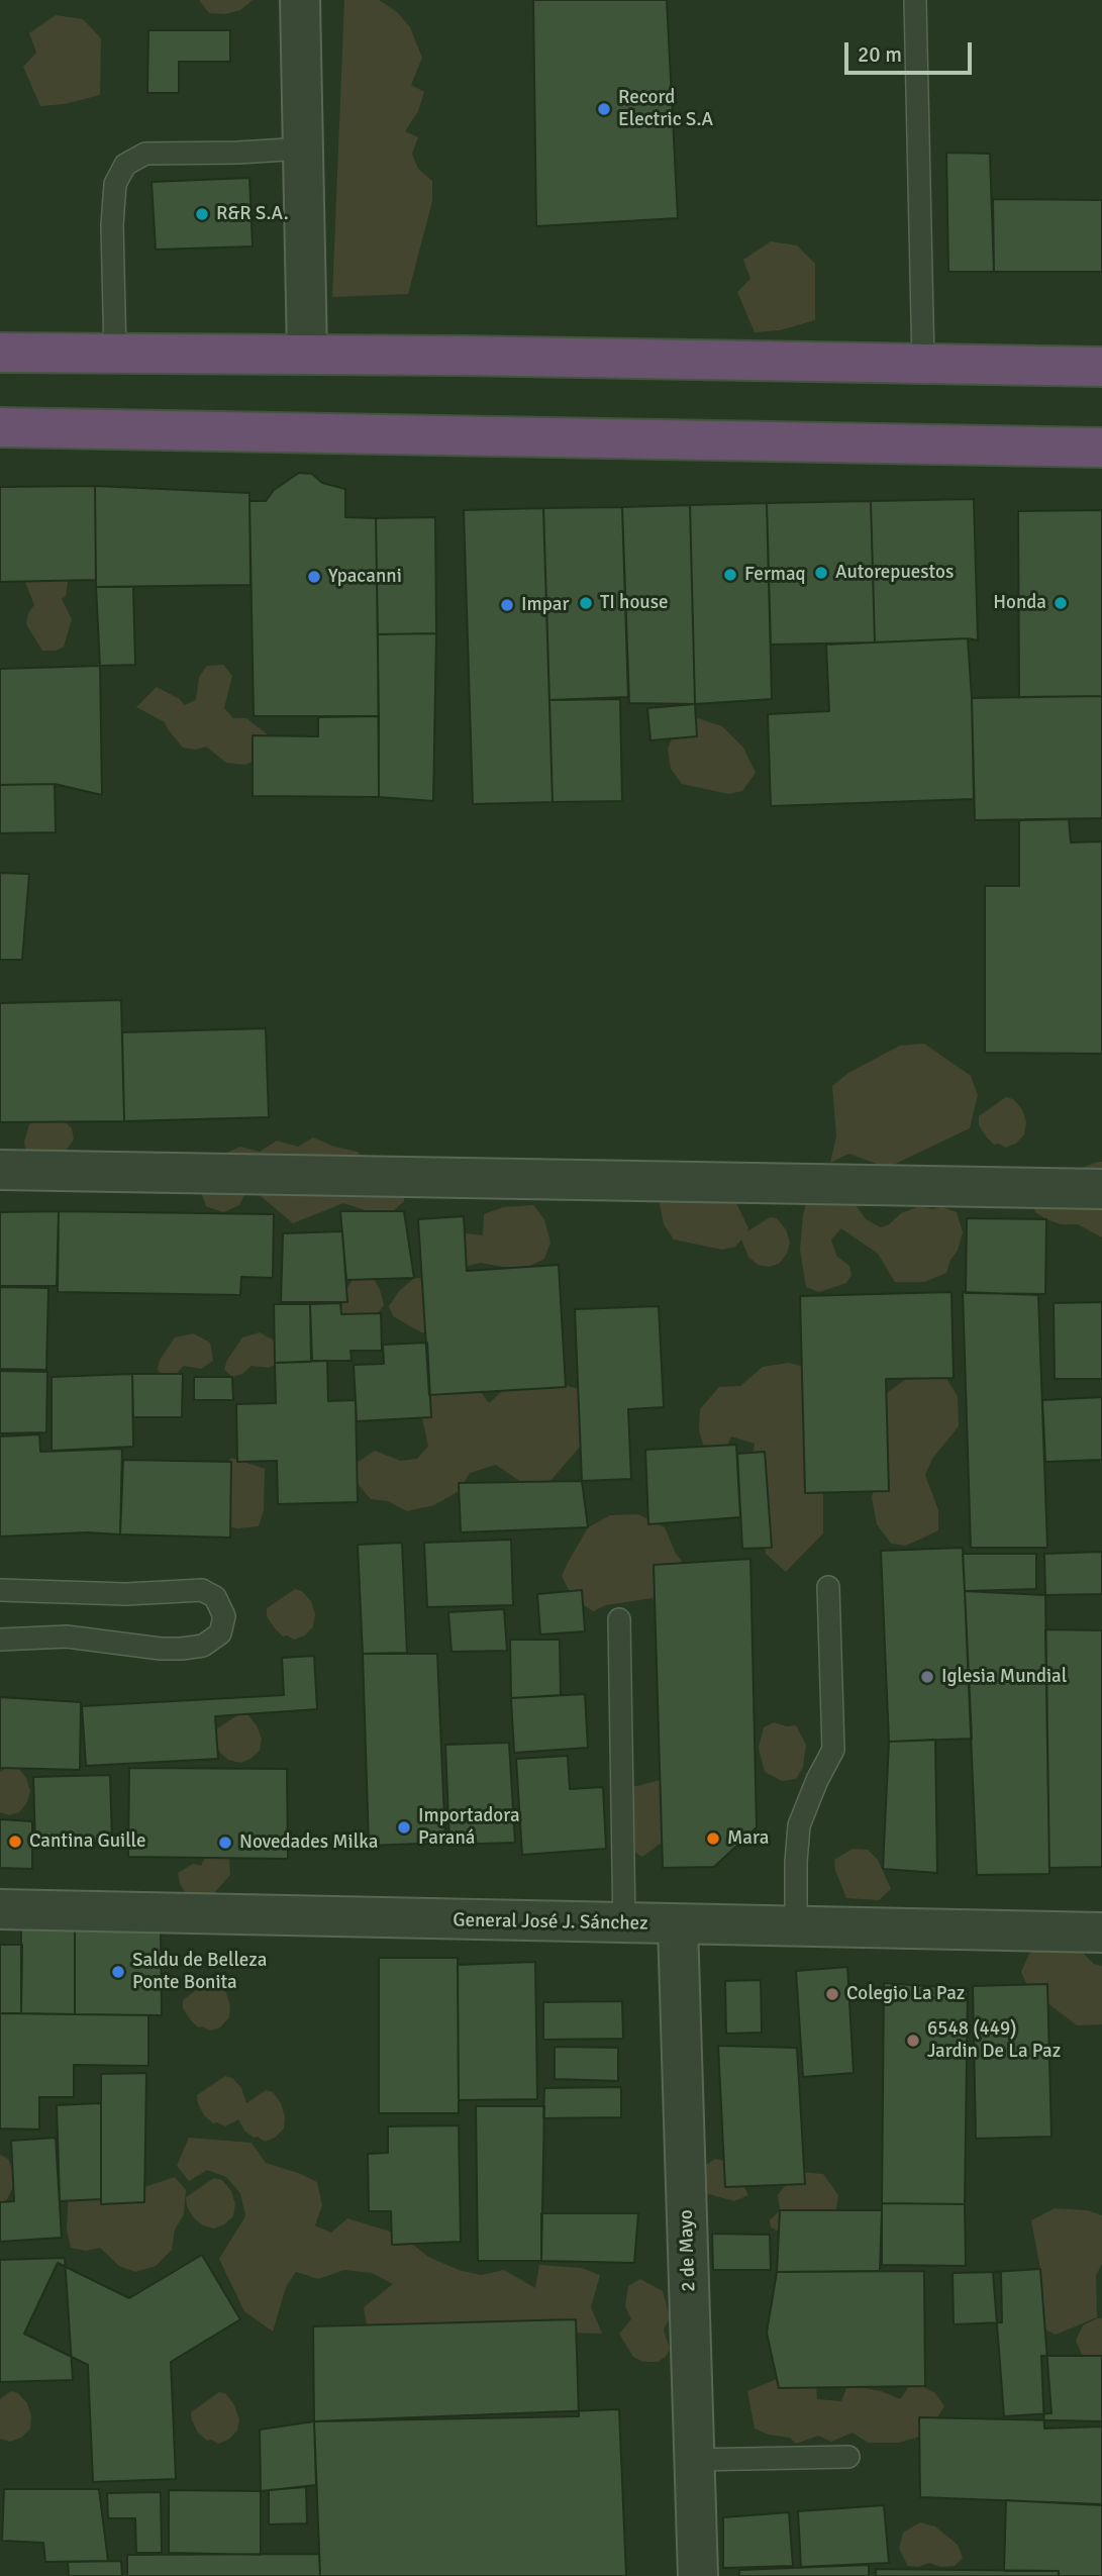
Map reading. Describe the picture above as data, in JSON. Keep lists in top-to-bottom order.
{
  "streets": {
    "street": ["General José J. Sánchez", "2 de Mayo"]
  },
  "crossings": [
    ["General José J. Sánchez", "2 de Mayo"]
  ],
  "places": [
    "Record Electric S.A",
    "R&R S.A.",
    "Autorepuestos",
    "Fermaq",
    "Ypacanni",
    "TI house",
    "Honda",
    "Impar",
    "Iglesia Mundial",
    "Importadora Paraná",
    "Mara",
    "Cantina Guille",
    "Novedades Milka",
    "Saldu de Belleza Ponte Bonita",
    "Colegio La Paz",
    "6548 (449) Jardin De La Paz"
  ],
  "scale_bar": "20 m"
}
